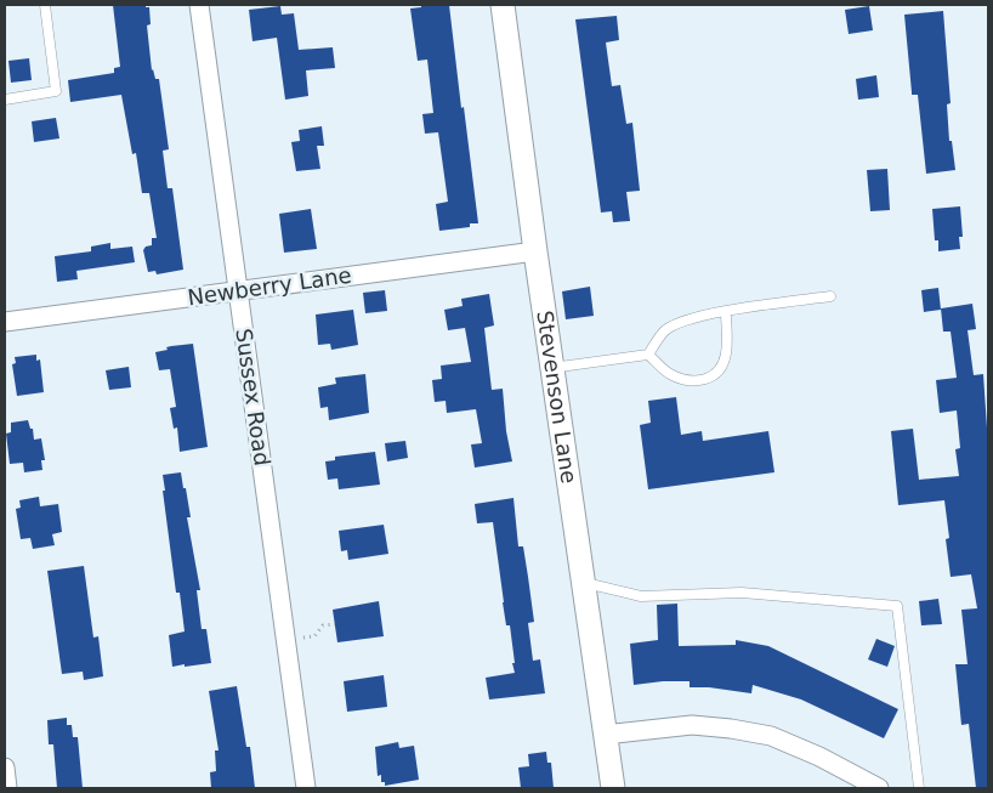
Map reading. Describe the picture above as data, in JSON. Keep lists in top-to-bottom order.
{
  "streets": {
    "street": ["Newberry Lane", "Sussex Road", "Stevenson Lane"]
  },
  "crossings": [
    ["Newberry Lane", "Sussex Road"],
    ["Newberry Lane", "Stevenson Lane"]
  ]
}
